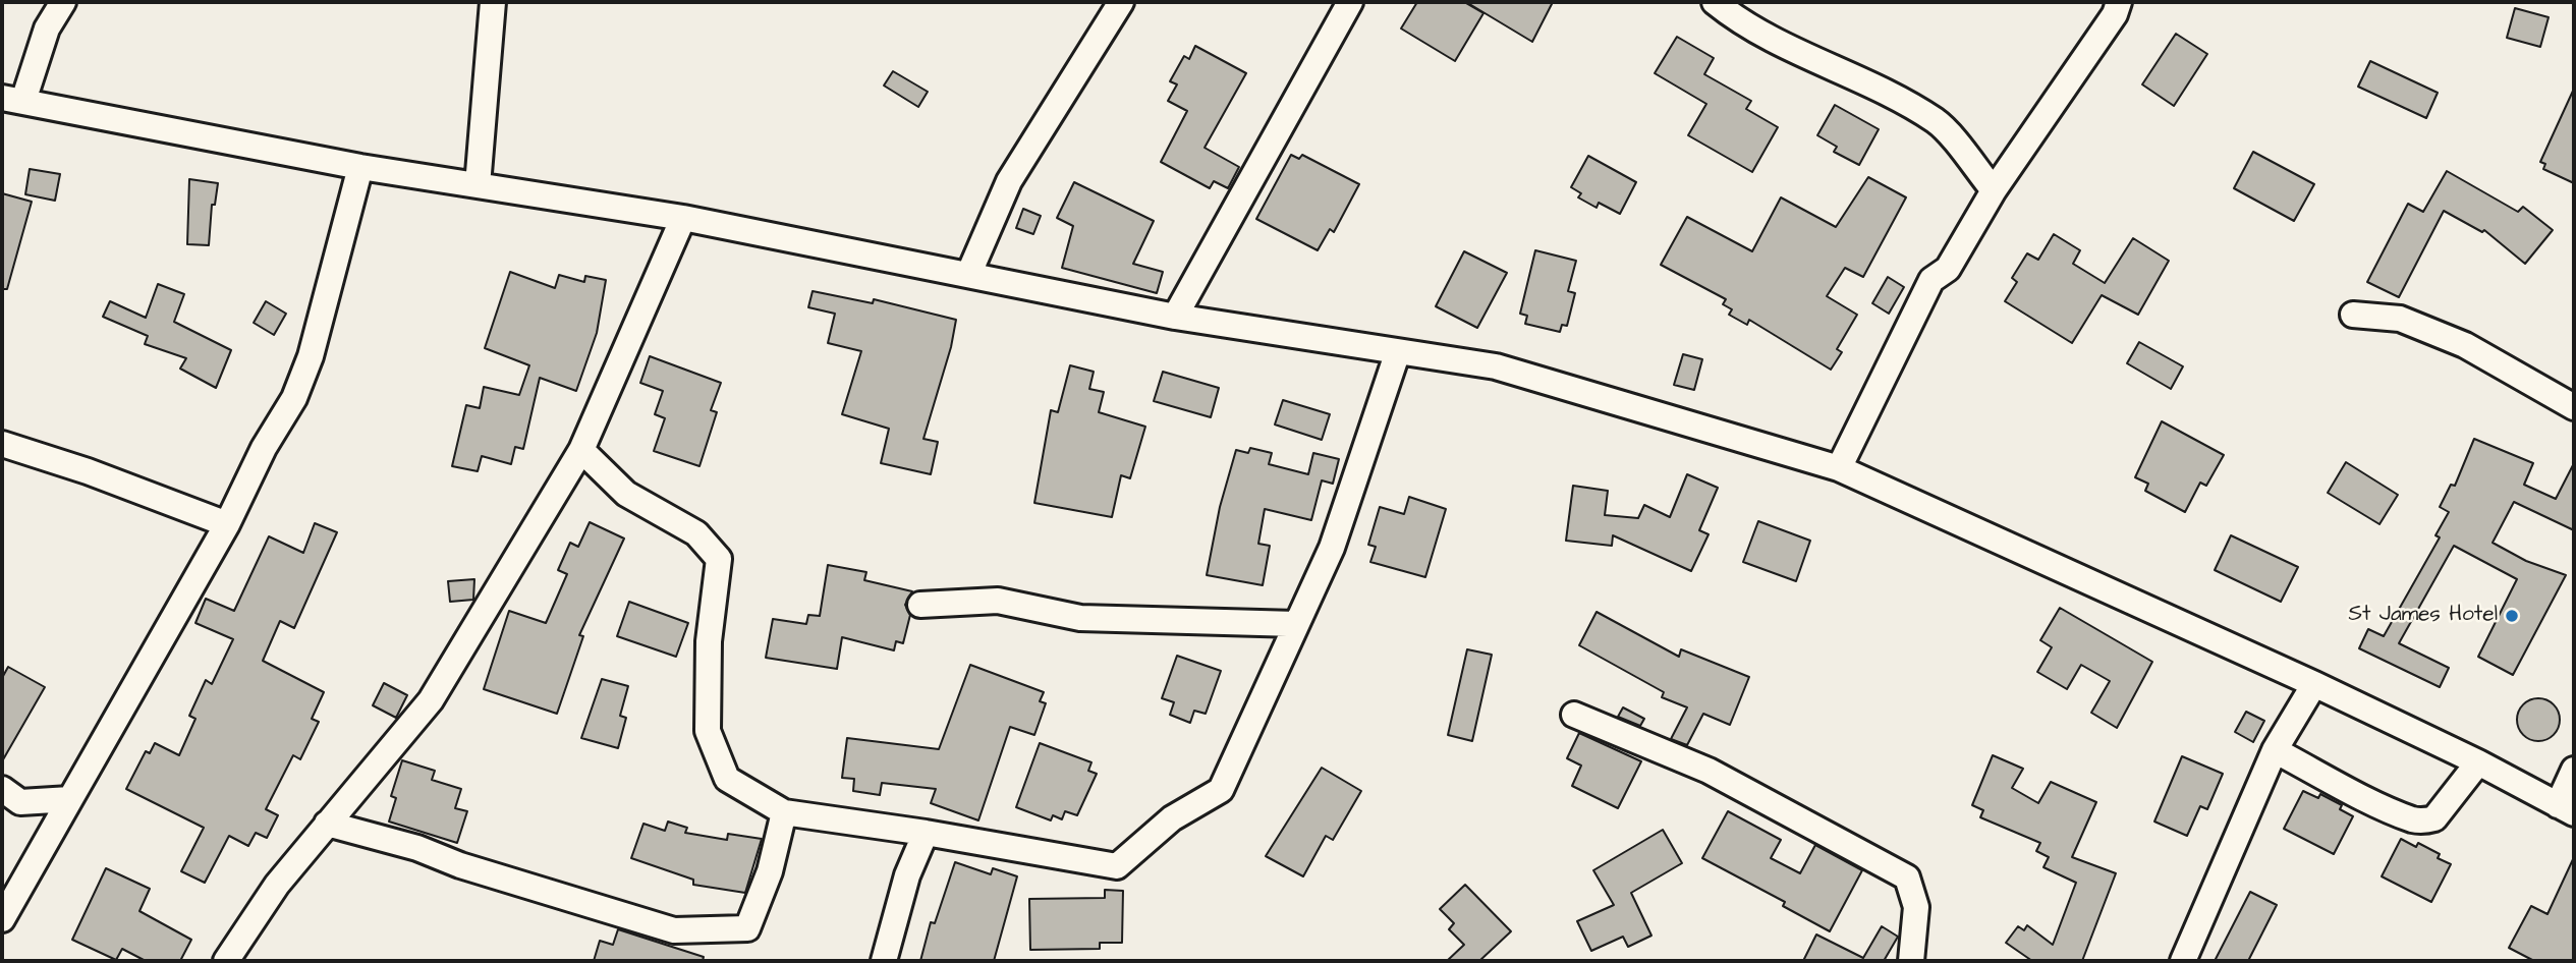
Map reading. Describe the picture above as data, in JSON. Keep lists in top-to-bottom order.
{
  "places": ["St James Hotel"]
}
